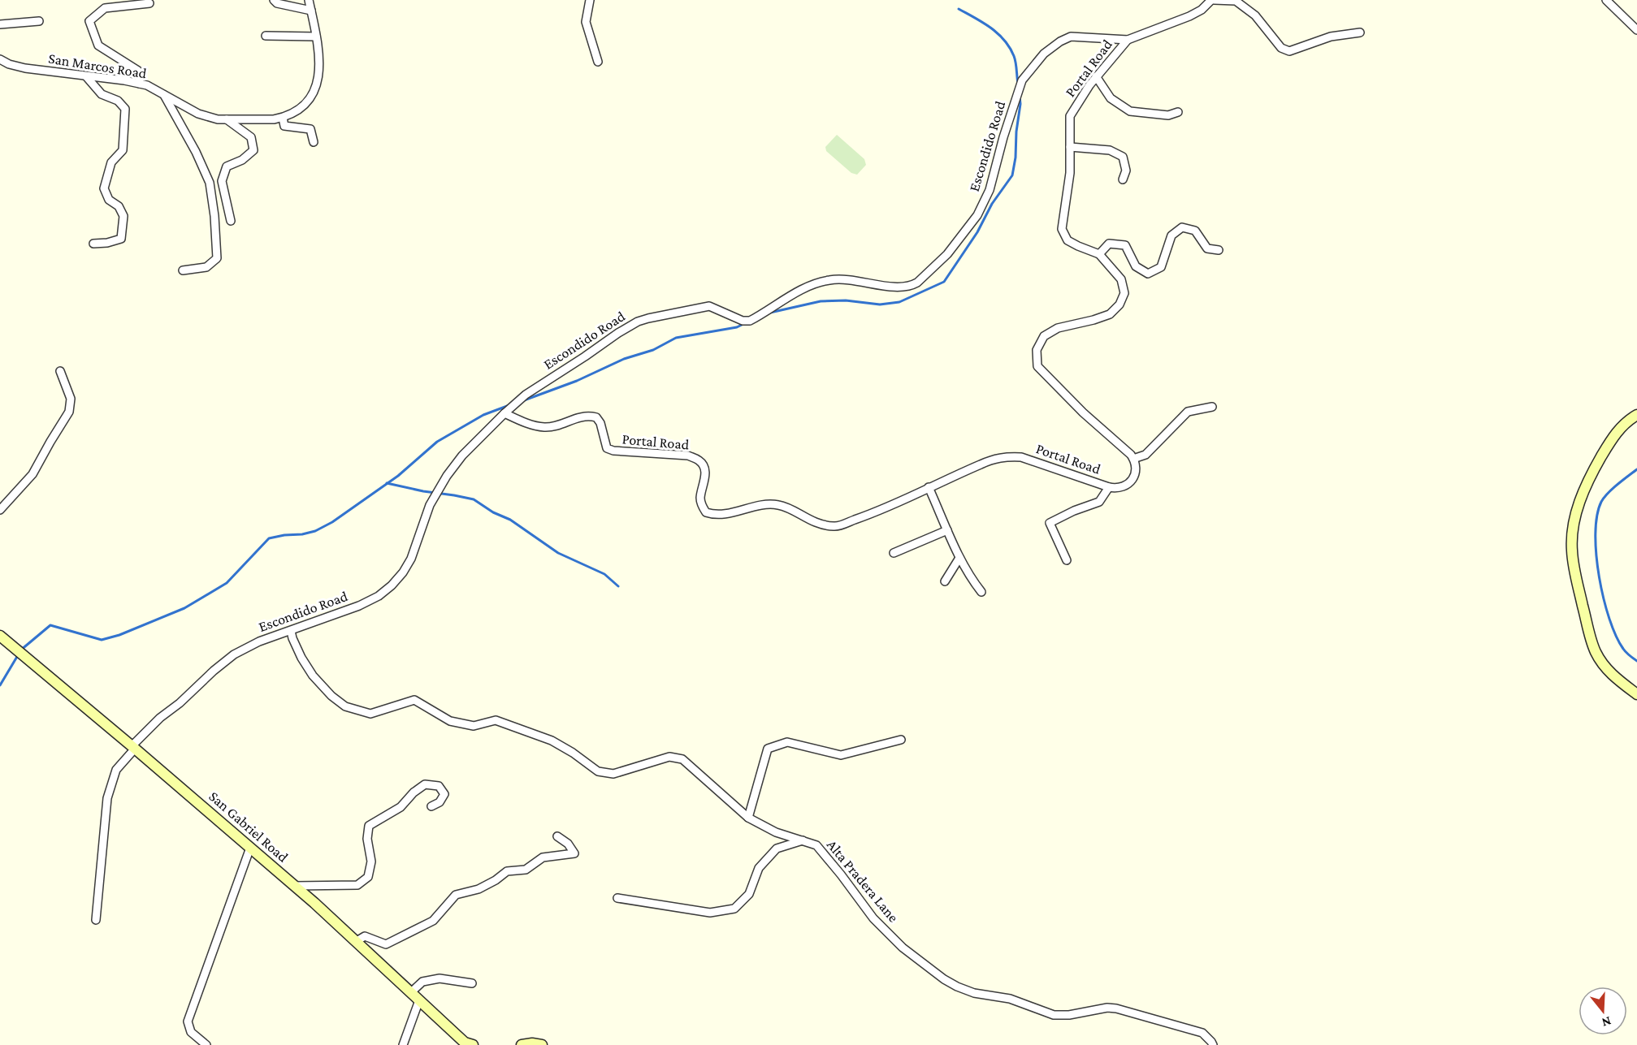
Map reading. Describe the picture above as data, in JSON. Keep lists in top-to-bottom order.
{
  "streets": {
    "street": [
      "San Marcos Road",
      "Portal Road",
      "Escondido Road",
      "San Gabriel Road",
      "Alta Pradera Lane"
    ]
  },
  "crossings": [
    ["Portal Road", "Escondido Road"],
    ["Escondido Road", "San Gabriel Road"],
    ["Escondido Road", "Alta Pradera Lane"]
  ],
  "north": "bottom"
}
